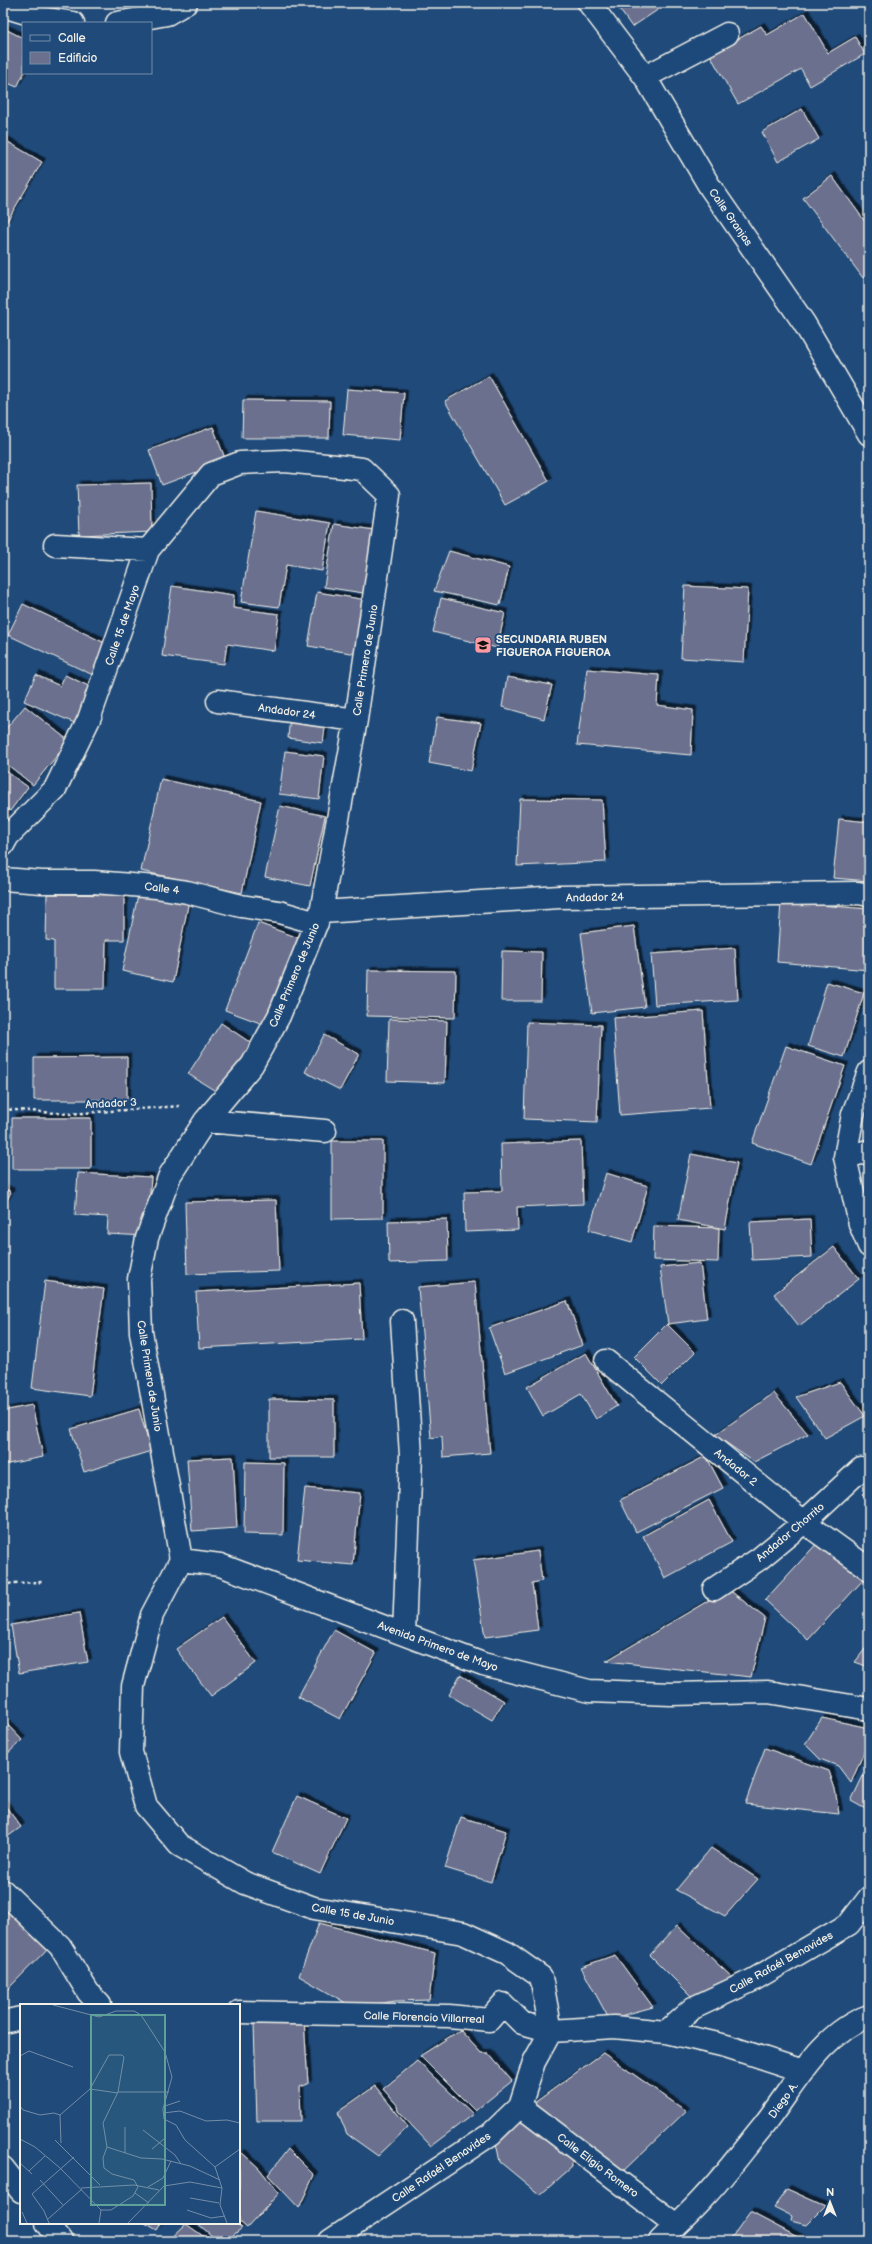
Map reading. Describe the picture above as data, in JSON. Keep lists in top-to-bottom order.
{
  "streets": {
    "street": [
      "Calle Granjas",
      "Calle 15 de Mayo",
      "Calle Primero de Junio",
      "Andador 24",
      "Calle 4",
      "Andador 2",
      "Andador Chorrito",
      "Avenida Primero de Mayo",
      "Calle 15 de Junio",
      "Calle Rafaél Benavides",
      "Calle Florencio Villarreal",
      "Diego A.",
      "Calle Eligio Romero"
    ],
    "path": ["Andador 3"]
  },
  "crossings": [
    ["Calle 15 de Mayo", "Calle Primero de Junio"],
    ["Calle Primero de Junio", "Andador 24"],
    ["Calle Primero de Junio", "Calle 4"],
    ["Calle Primero de Junio", "Andador 3"],
    ["Calle Primero de Junio", "Avenida Primero de Mayo"],
    ["Calle Primero de Junio", "Calle 15 de Junio"],
    ["Andador 24", "Calle 4"],
    ["Andador 2", "Andador Chorrito"],
    ["Avenida Primero de Mayo", "Calle 15 de Junio"],
    ["Calle 15 de Junio", "Calle Rafaél Benavides"],
    ["Calle 15 de Junio", "Calle Florencio Villarreal"],
    ["Calle Rafaél Benavides", "Calle Florencio Villarreal"],
    ["Calle Rafaél Benavides", "Calle Eligio Romero"],
    ["Calle Florencio Villarreal", "Diego A."],
    ["Diego A.", "Calle Eligio Romero"]
  ],
  "places": {
    "school or university": ["SECUNDARIA RUBEN FIGUEROA FIGUEROA"]
  },
  "legend": ["Calle", "Edificio"],
  "north": "top"
}
